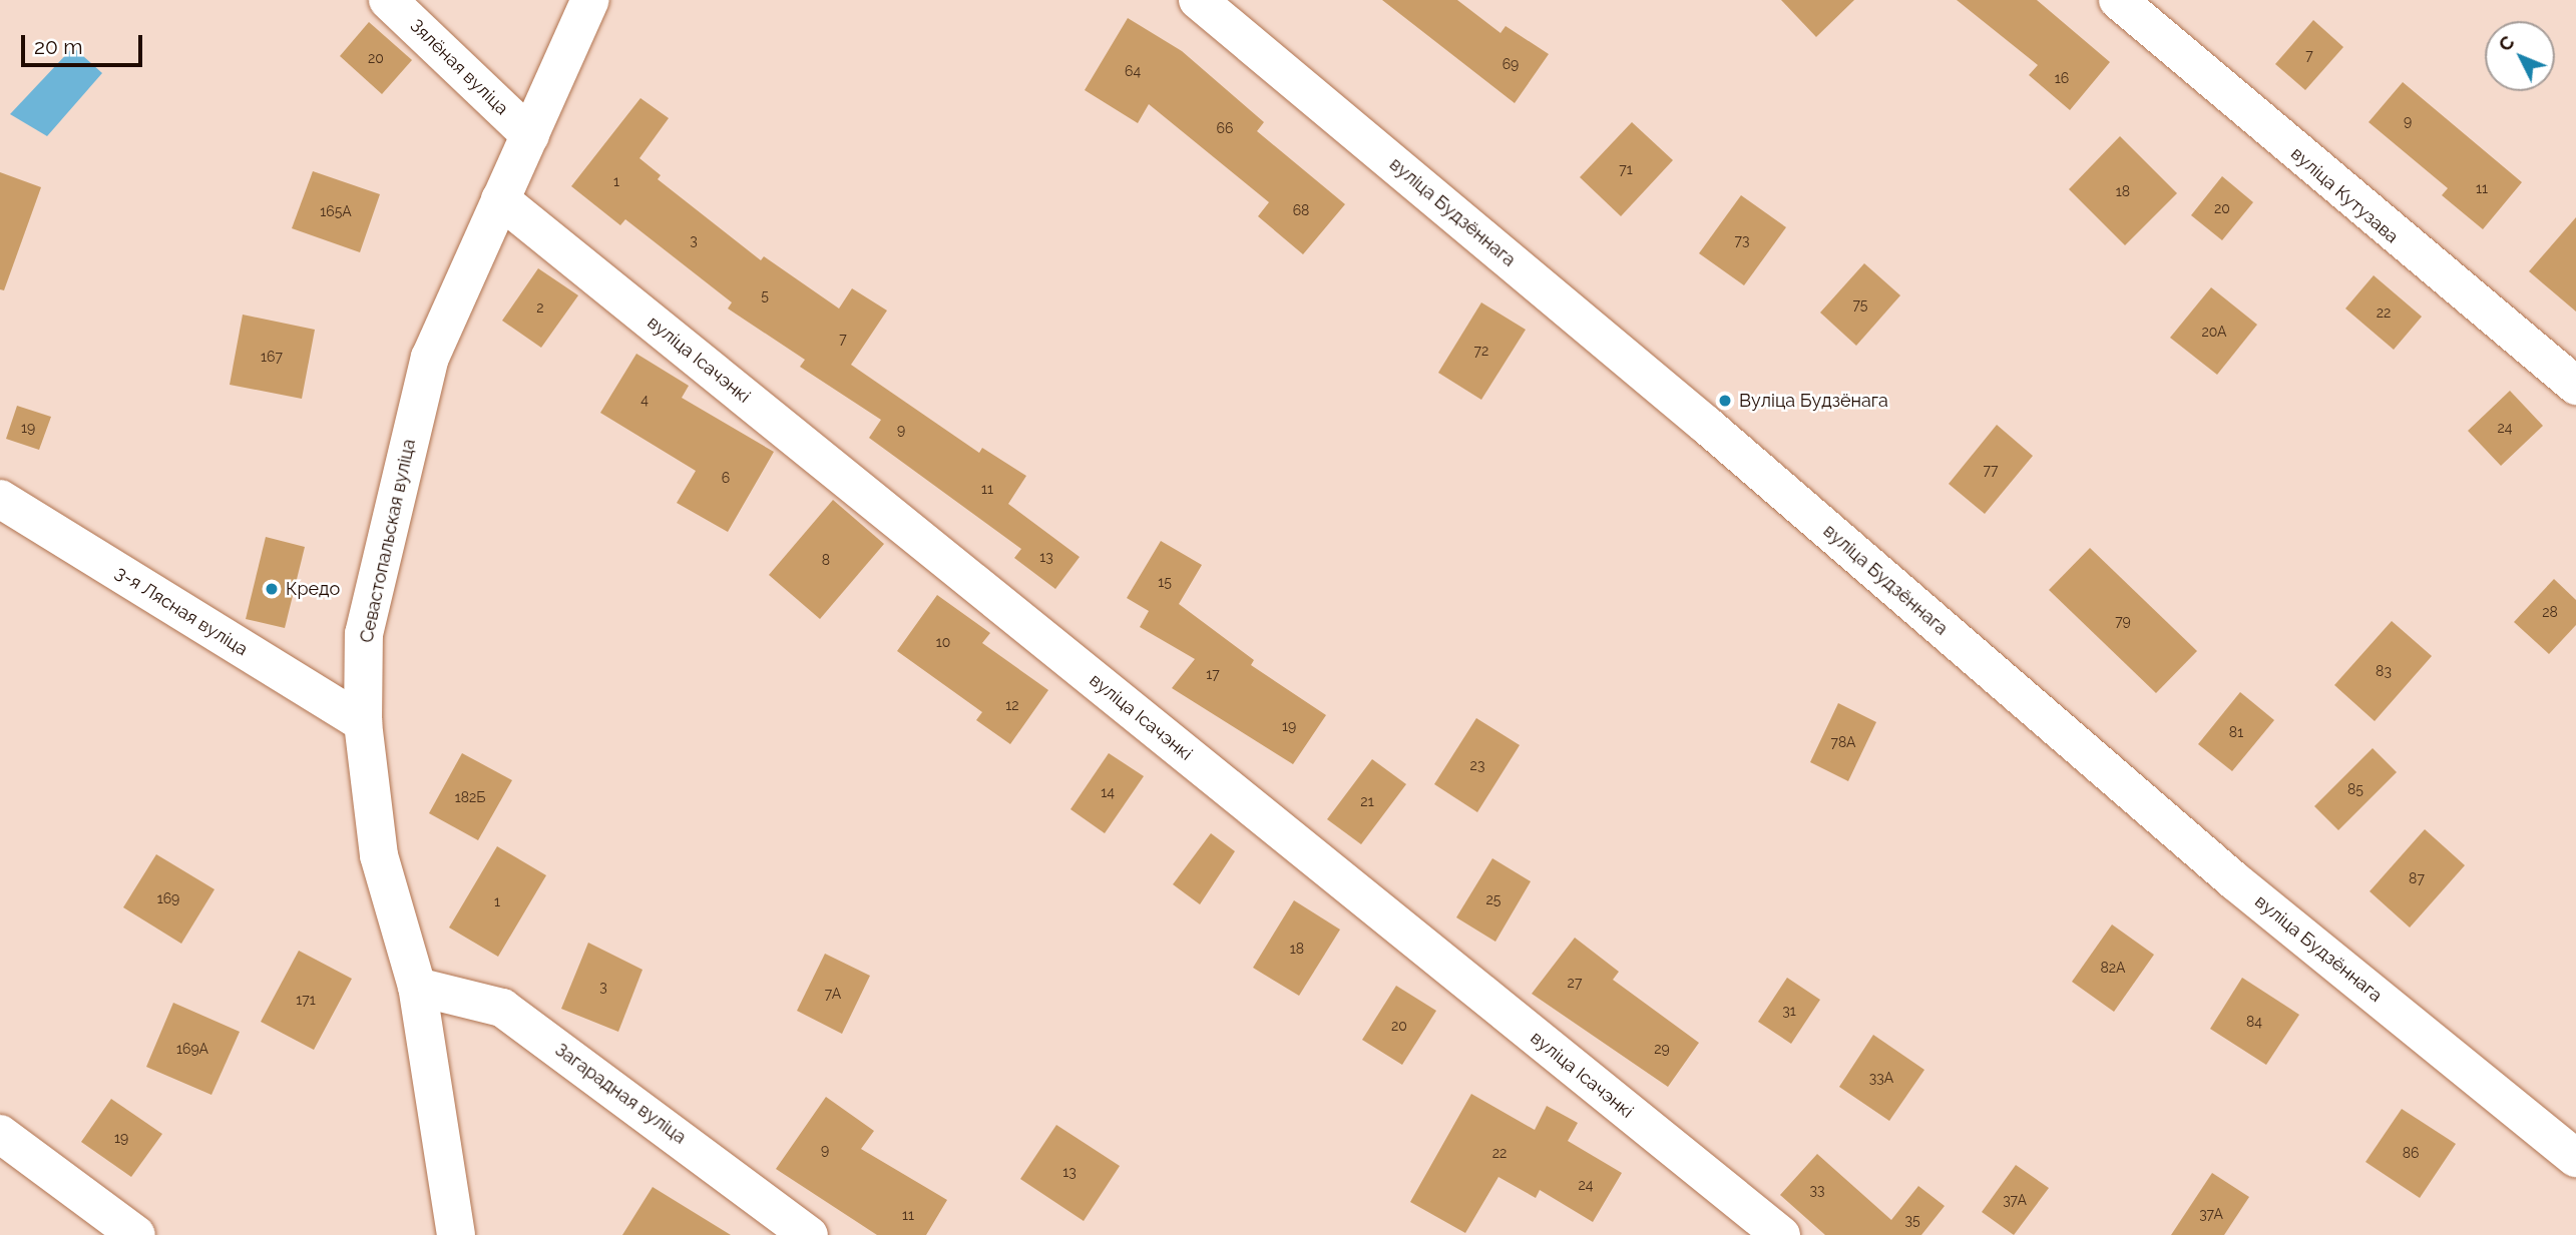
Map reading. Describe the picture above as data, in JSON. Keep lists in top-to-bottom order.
{
  "streets": {
    "street": [
      "Зялёная вуліца",
      "вуліца Кутузава",
      "вуліца Будзённага",
      "вуліца Ісачэнкі",
      "Севастопальская вуліца",
      "3-я Лясная вуліца",
      "Загарадная вуліца"
    ]
  },
  "crossings": [
    ["Зялёная вуліца", "Севастопальская вуліца"],
    ["вуліца Ісачэнкі", "Севастопальская вуліца"],
    ["Севастопальская вуліца", "3-я Лясная вуліца"],
    ["Севастопальская вуліца", "Загарадная вуліца"]
  ],
  "places": ["Вуліца Будзёнага", "Кредо"],
  "house_numbers": [
    "7",
    "20",
    "69",
    "64",
    "16",
    "9",
    "66",
    "71",
    "1",
    "11",
    "18",
    "20",
    "68",
    "165А",
    "3",
    "73",
    "5",
    "75",
    "2",
    "22",
    "20А",
    "7",
    "72",
    "167",
    "4",
    "19",
    "24",
    "9",
    "77",
    "6",
    "11",
    "13",
    "8",
    "15",
    "28",
    "79",
    "10",
    "83",
    "17",
    "12",
    "19",
    "81",
    "78А",
    "23",
    "85",
    "14",
    "182Б",
    "21",
    "87",
    "169",
    "25",
    "1",
    "18",
    "82А",
    "27",
    "3",
    "7А",
    "171",
    "31",
    "84",
    "20",
    "169А",
    "29",
    "33А",
    "19",
    "9",
    "22",
    "86",
    "13",
    "24",
    "33",
    "37А",
    "37А",
    "11",
    "35"
  ],
  "scale_bar": "20 m",
  "north": "top left"
}
